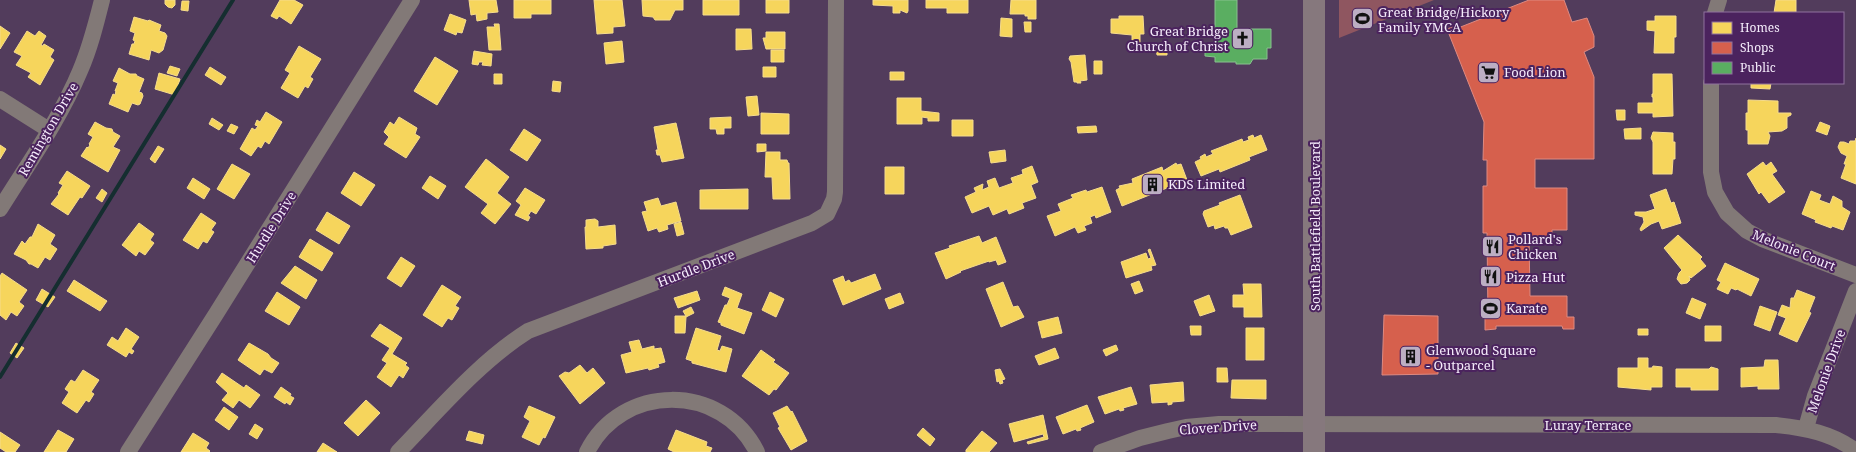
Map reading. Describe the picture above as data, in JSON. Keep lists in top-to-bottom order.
{
  "streets": {
    "main road": ["South Battlefield Boulevard"],
    "street": [
      "Remington Drive",
      "Hurdle Drive",
      "Melonie Court",
      "Melonie Drive",
      "Luray Terrace",
      "Clover Drive"
    ]
  },
  "crossings": [
    ["South Battlefield Boulevard", "Luray Terrace"],
    ["South Battlefield Boulevard", "Clover Drive"],
    ["Melonie Drive", "Luray Terrace"],
    ["Luray Terrace", "Clover Drive"]
  ],
  "places": {
    "sports": ["Great Bridge/Hickory Family YMCA", "Karate"],
    "church": ["Great Bridge Church of Christ"],
    "supermarket": ["Food Lion"],
    "building": ["KDS Limited", "Glenwood Square - Outparcel"],
    "restaurant": ["Pollard's Chicken", "Pizza Hut"]
  },
  "legend": ["Homes", "Shops", "Public"]
}
